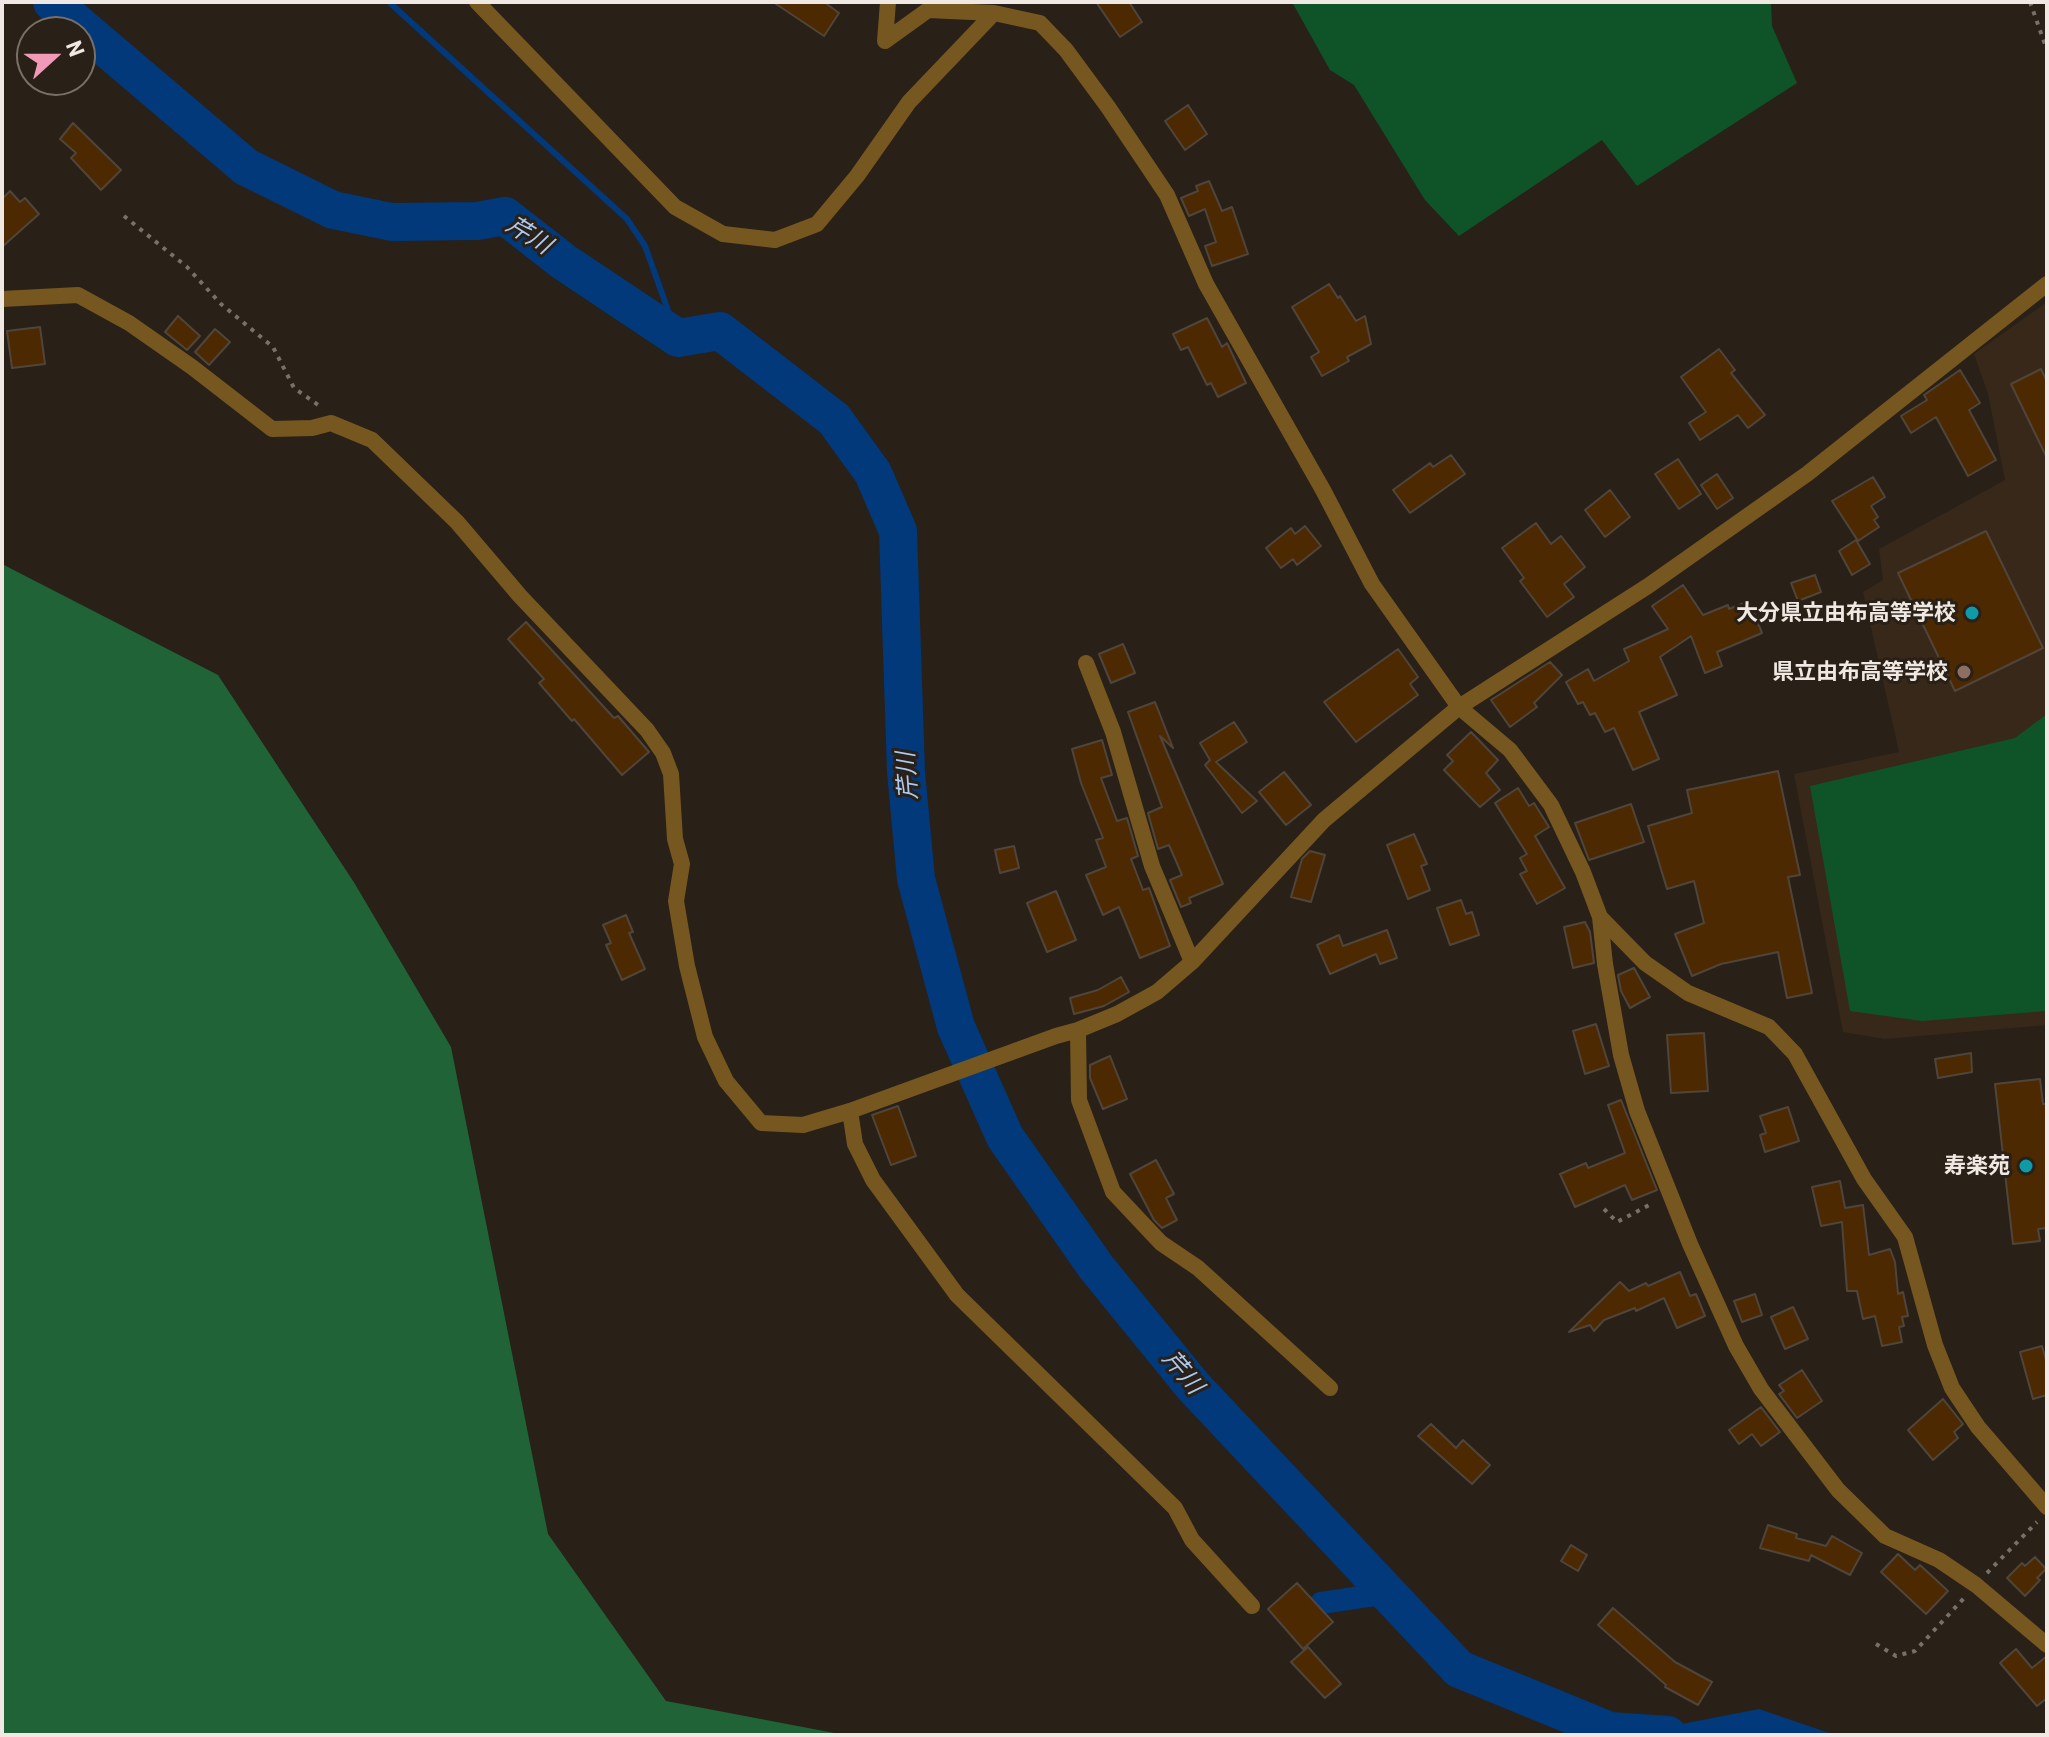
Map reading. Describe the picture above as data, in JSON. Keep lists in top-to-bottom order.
{
  "water": ["芹川"],
  "places": ["大分県立由布高等学校", "県立由布高等学校", "寿楽苑"],
  "north": "right"
}
